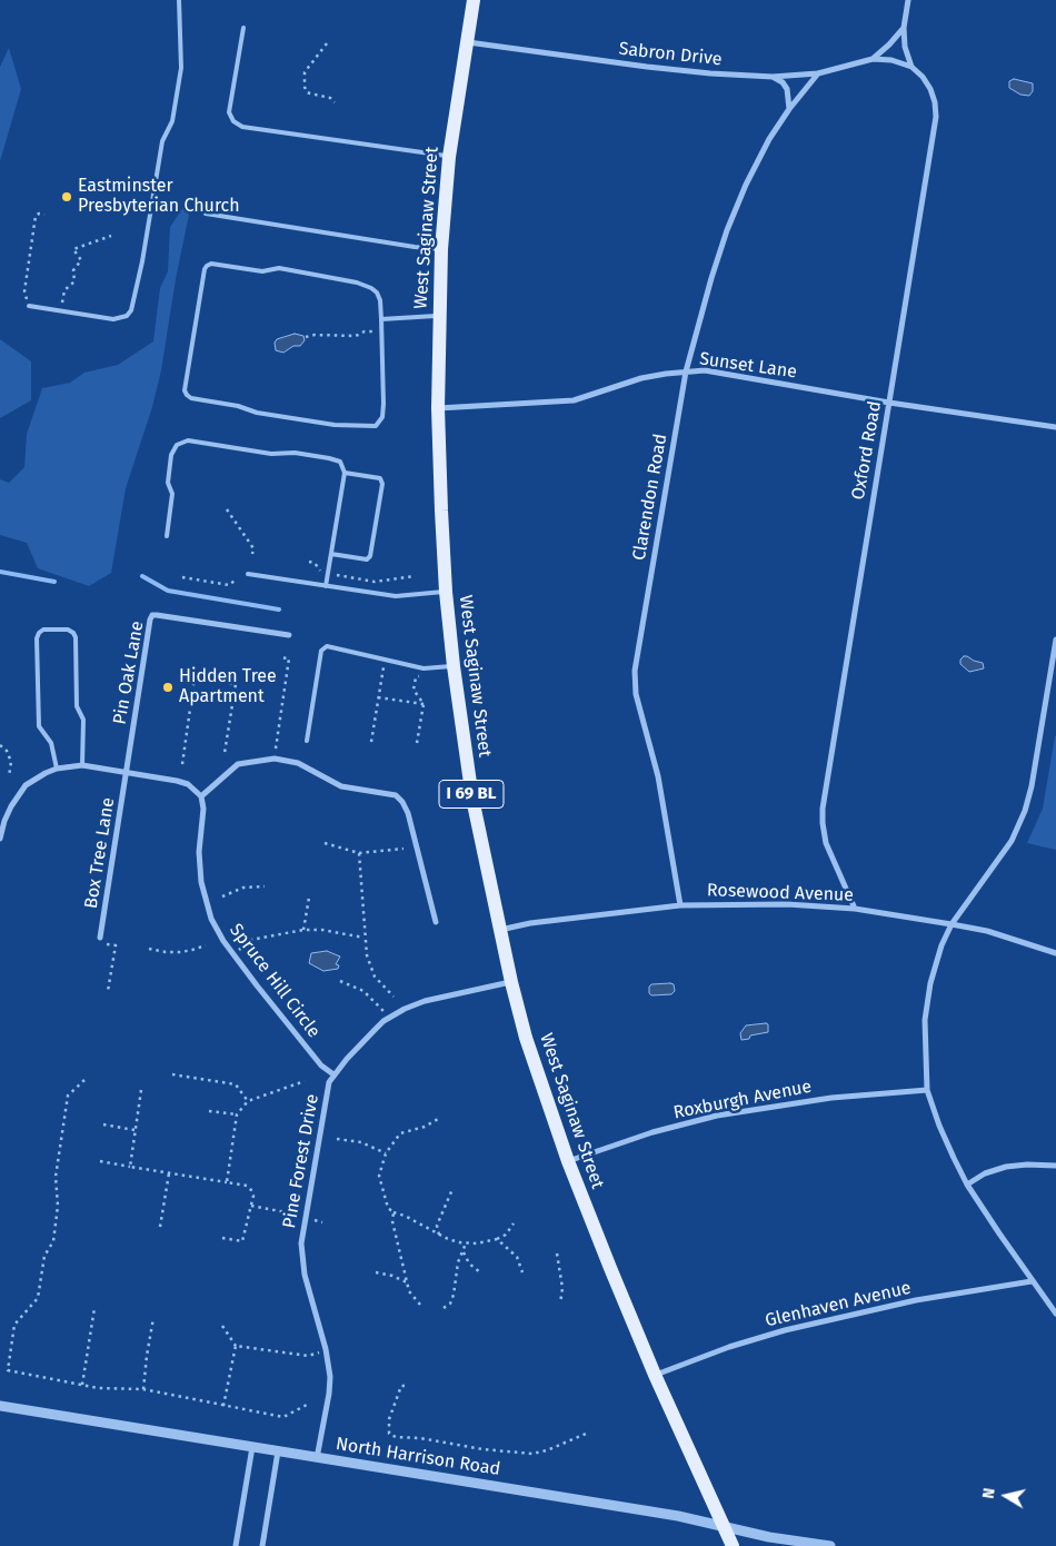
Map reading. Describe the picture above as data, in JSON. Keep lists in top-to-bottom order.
{
  "streets": {
    "main road": ["West Saginaw Street", "I 69 BL"],
    "street": [
      "Sabron Drive",
      "Sunset Lane",
      "Oxford Road",
      "Clarendon Road",
      "Pin Oak Lane",
      "Box Tree Lane",
      "Rosewood Avenue",
      "Spruce Hill Circle",
      "Roxburgh Avenue",
      "Pine Forest Drive",
      "Glenhaven Avenue",
      "North Harrison Road"
    ]
  },
  "crossings": [
    ["Sabron Drive", "West Saginaw Street"],
    ["Sabron Drive", "Oxford Road"],
    ["Sabron Drive", "Clarendon Road"],
    ["West Saginaw Street", "Sunset Lane"],
    ["West Saginaw Street", "Rosewood Avenue"],
    ["West Saginaw Street", "Roxburgh Avenue"],
    ["West Saginaw Street", "Pine Forest Drive"],
    ["West Saginaw Street", "Glenhaven Avenue"],
    ["West Saginaw Street", "North Harrison Road"],
    ["Sunset Lane", "Oxford Road"],
    ["Sunset Lane", "Clarendon Road"],
    ["Oxford Road", "Rosewood Avenue"],
    ["Clarendon Road", "Rosewood Avenue"],
    ["Pin Oak Lane", "Box Tree Lane"],
    ["Spruce Hill Circle", "Pine Forest Drive"],
    ["Pine Forest Drive", "North Harrison Road"]
  ],
  "places": ["Eastminster Presbyterian Church", "Hidden Tree Apartment"],
  "north": "left"
}
